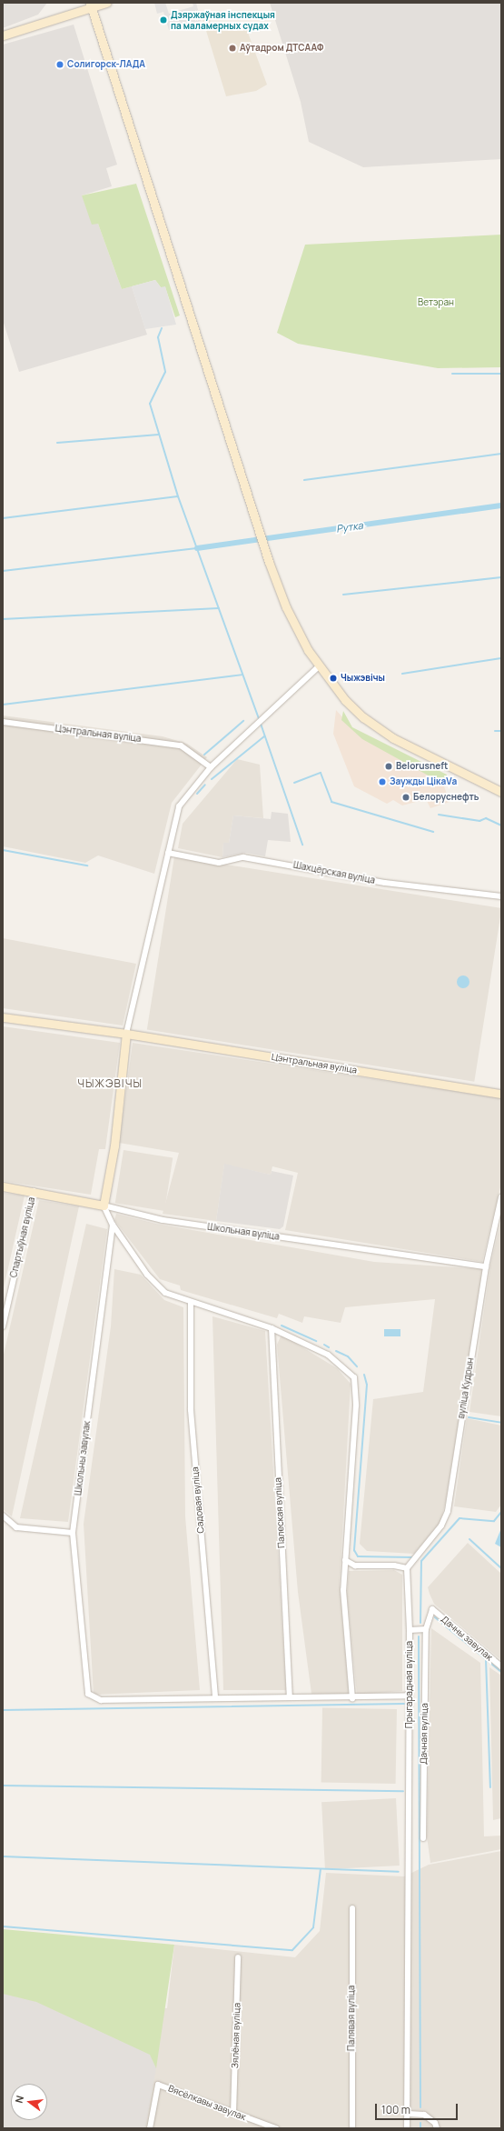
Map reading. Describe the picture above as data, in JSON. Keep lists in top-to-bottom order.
{
  "streets": {
    "main road": ["Цэнтральная вуліца", "Школьная вуліца"],
    "street": [
      "Шахцёрская вуліца",
      "Спартыўная вуліца",
      "вуліца Кудрын",
      "Школьны завулак",
      "Садовая вуліца",
      "Палеская вуліца",
      "Дачны завулак",
      "Прыгарадная вуліца",
      "Дачная вуліца",
      "Палявая вуліца",
      "Зялёная вуліца",
      "Вясёлкавы завулак"
    ]
  },
  "crossings": [
    ["Школьная вуліца", "Спартыўная вуліца"],
    ["Школьная вуліца", "вуліца Кудрын"],
    ["вуліца Кудрын", "Прыгарадная вуліца"],
    ["Школьны завулак", "Садовая вуліца"],
    ["Дачны завулак", "Дачная вуліца"],
    ["Зялёная вуліца", "Вясёлкавы завулак"]
  ],
  "districts": ["ЧЫЖЭВІЧЫ"],
  "water": ["Рутка"],
  "parks": ["Ветэран"],
  "places": [
    "Дзяржаўная інспекцыя па маламерных судах",
    "Аўтадром ДТСААФ",
    "Солигорск-ЛАДА",
    "Чыжэвічы",
    "Belorusneft",
    "Заужды ЦікаVа",
    "Белоруснефть"
  ],
  "scale_bar": "100 m",
  "north": "left"
}
